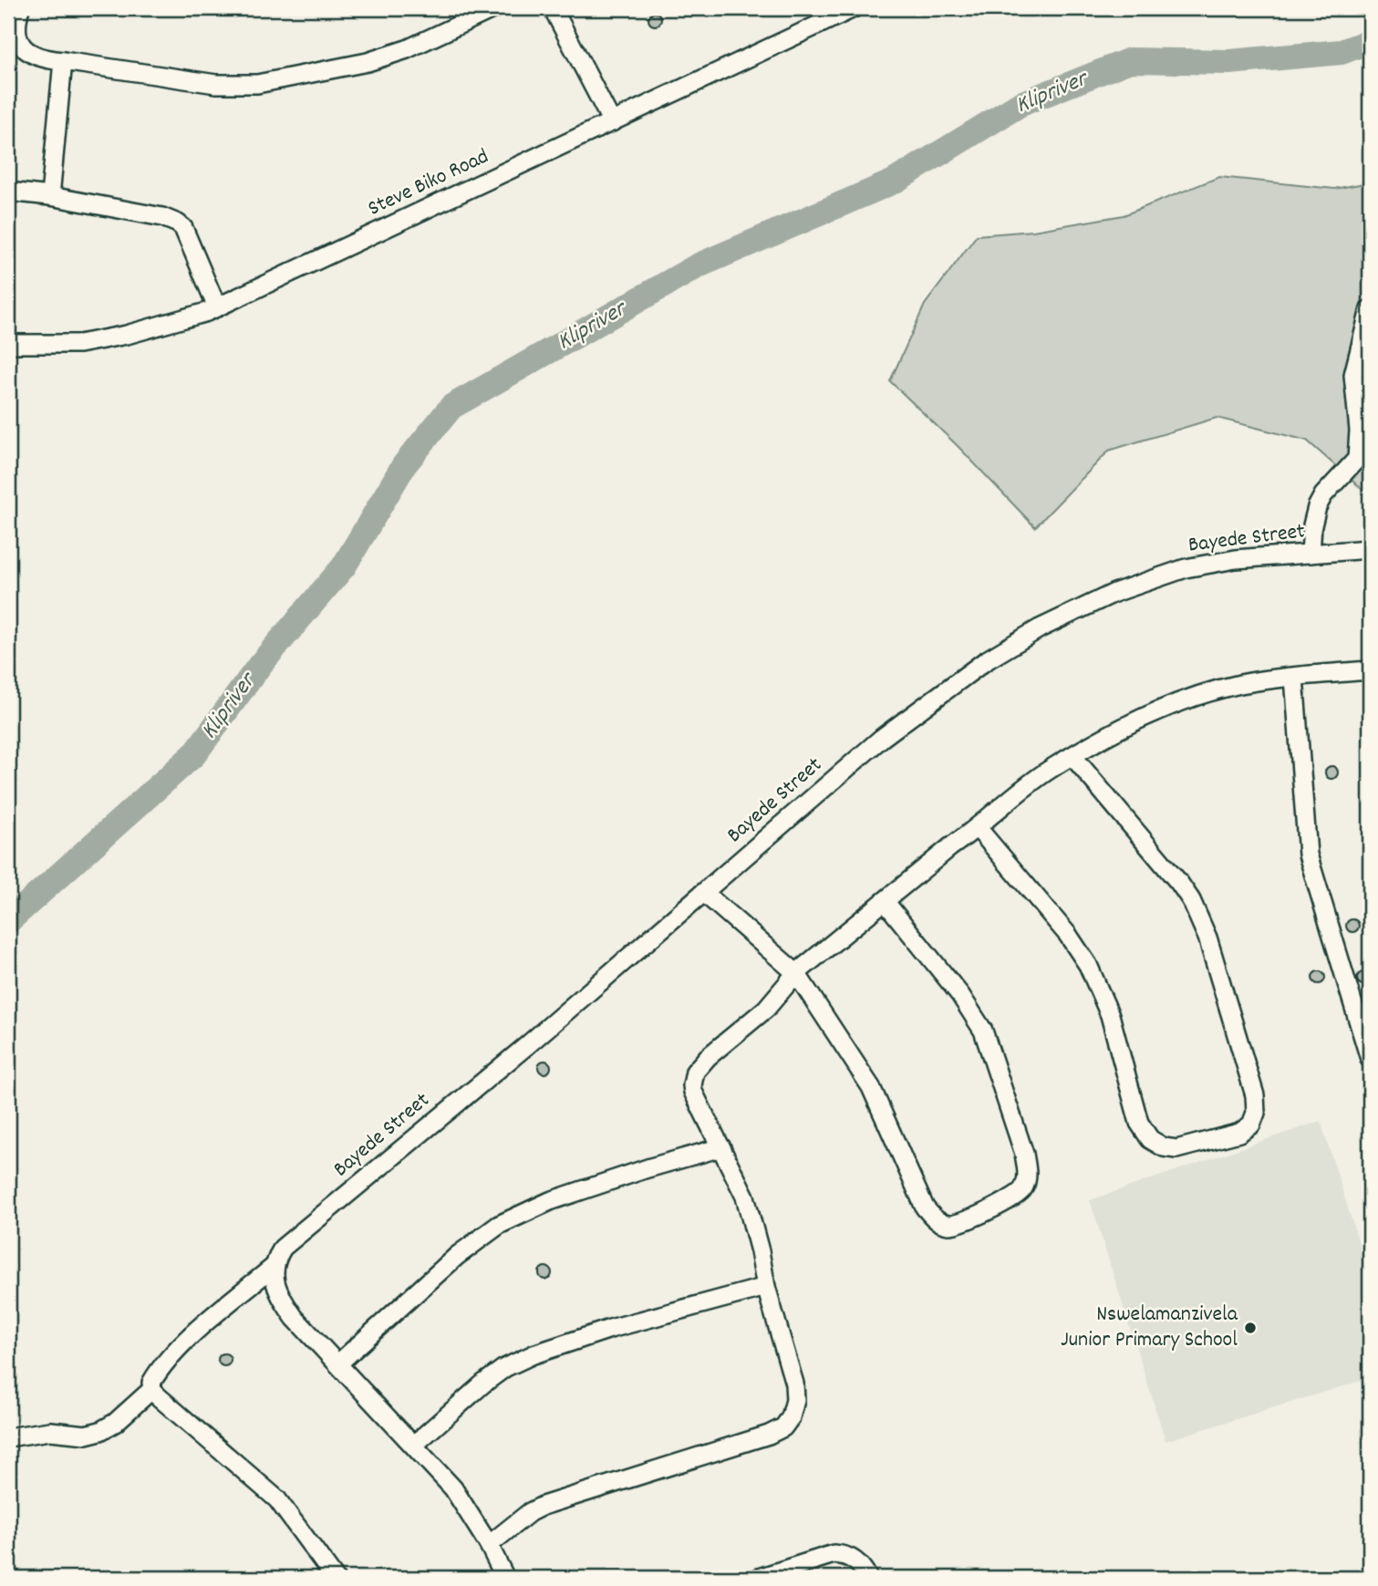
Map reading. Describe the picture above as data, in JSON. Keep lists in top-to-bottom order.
{
  "streets": {
    "street": ["Steve Biko Road", "Bayede Street"]
  },
  "water": ["Klipriver"],
  "places": ["Nswelamanzivela Junior Primary School"]
}
